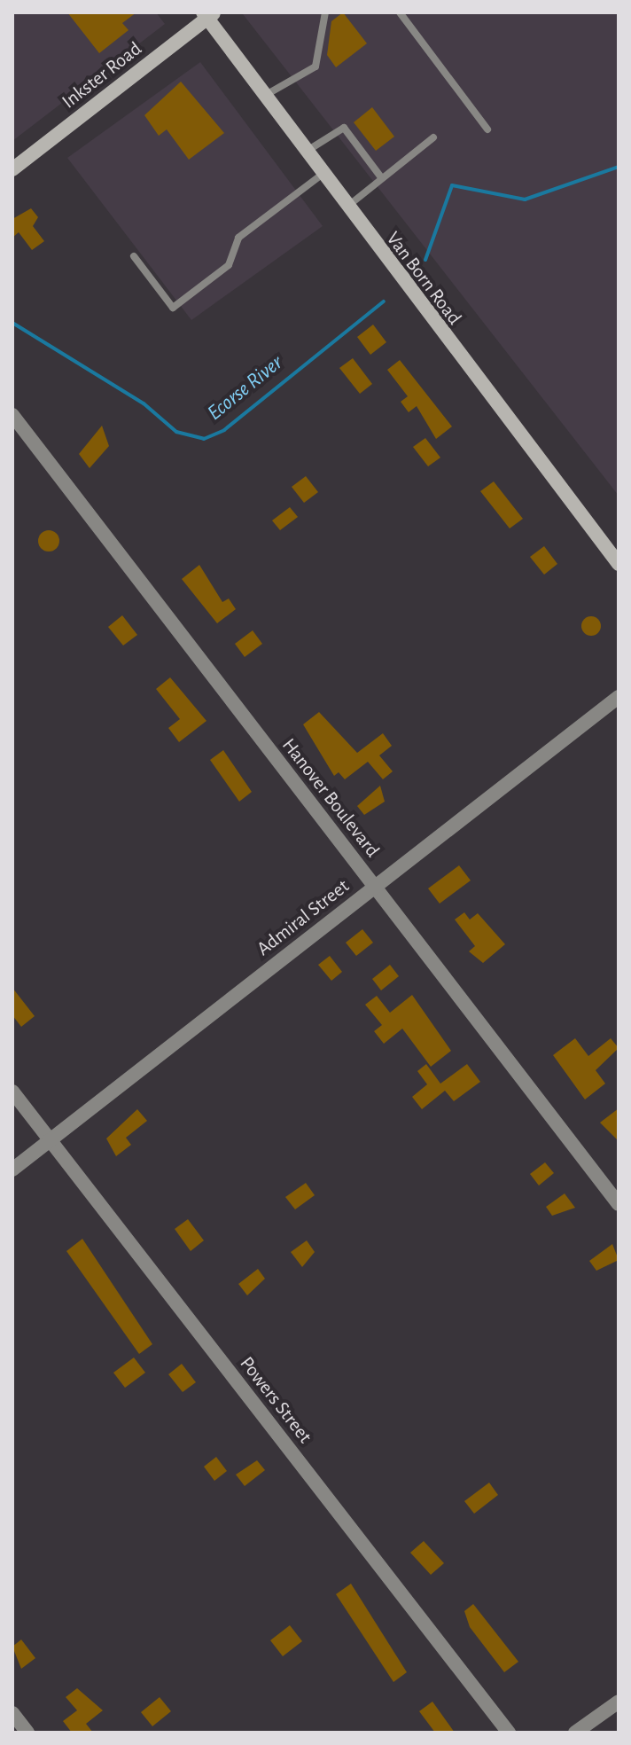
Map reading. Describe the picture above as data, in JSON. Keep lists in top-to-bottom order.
{
  "streets": {
    "main road": ["Inkster Road", "Van Born Road"],
    "street": ["Hanover Boulevard", "Admiral Street", "Powers Street"]
  },
  "crossings": [
    ["Inkster Road", "Van Born Road"],
    ["Hanover Boulevard", "Admiral Street"],
    ["Admiral Street", "Powers Street"]
  ],
  "water": ["Ecorse River"]
}
